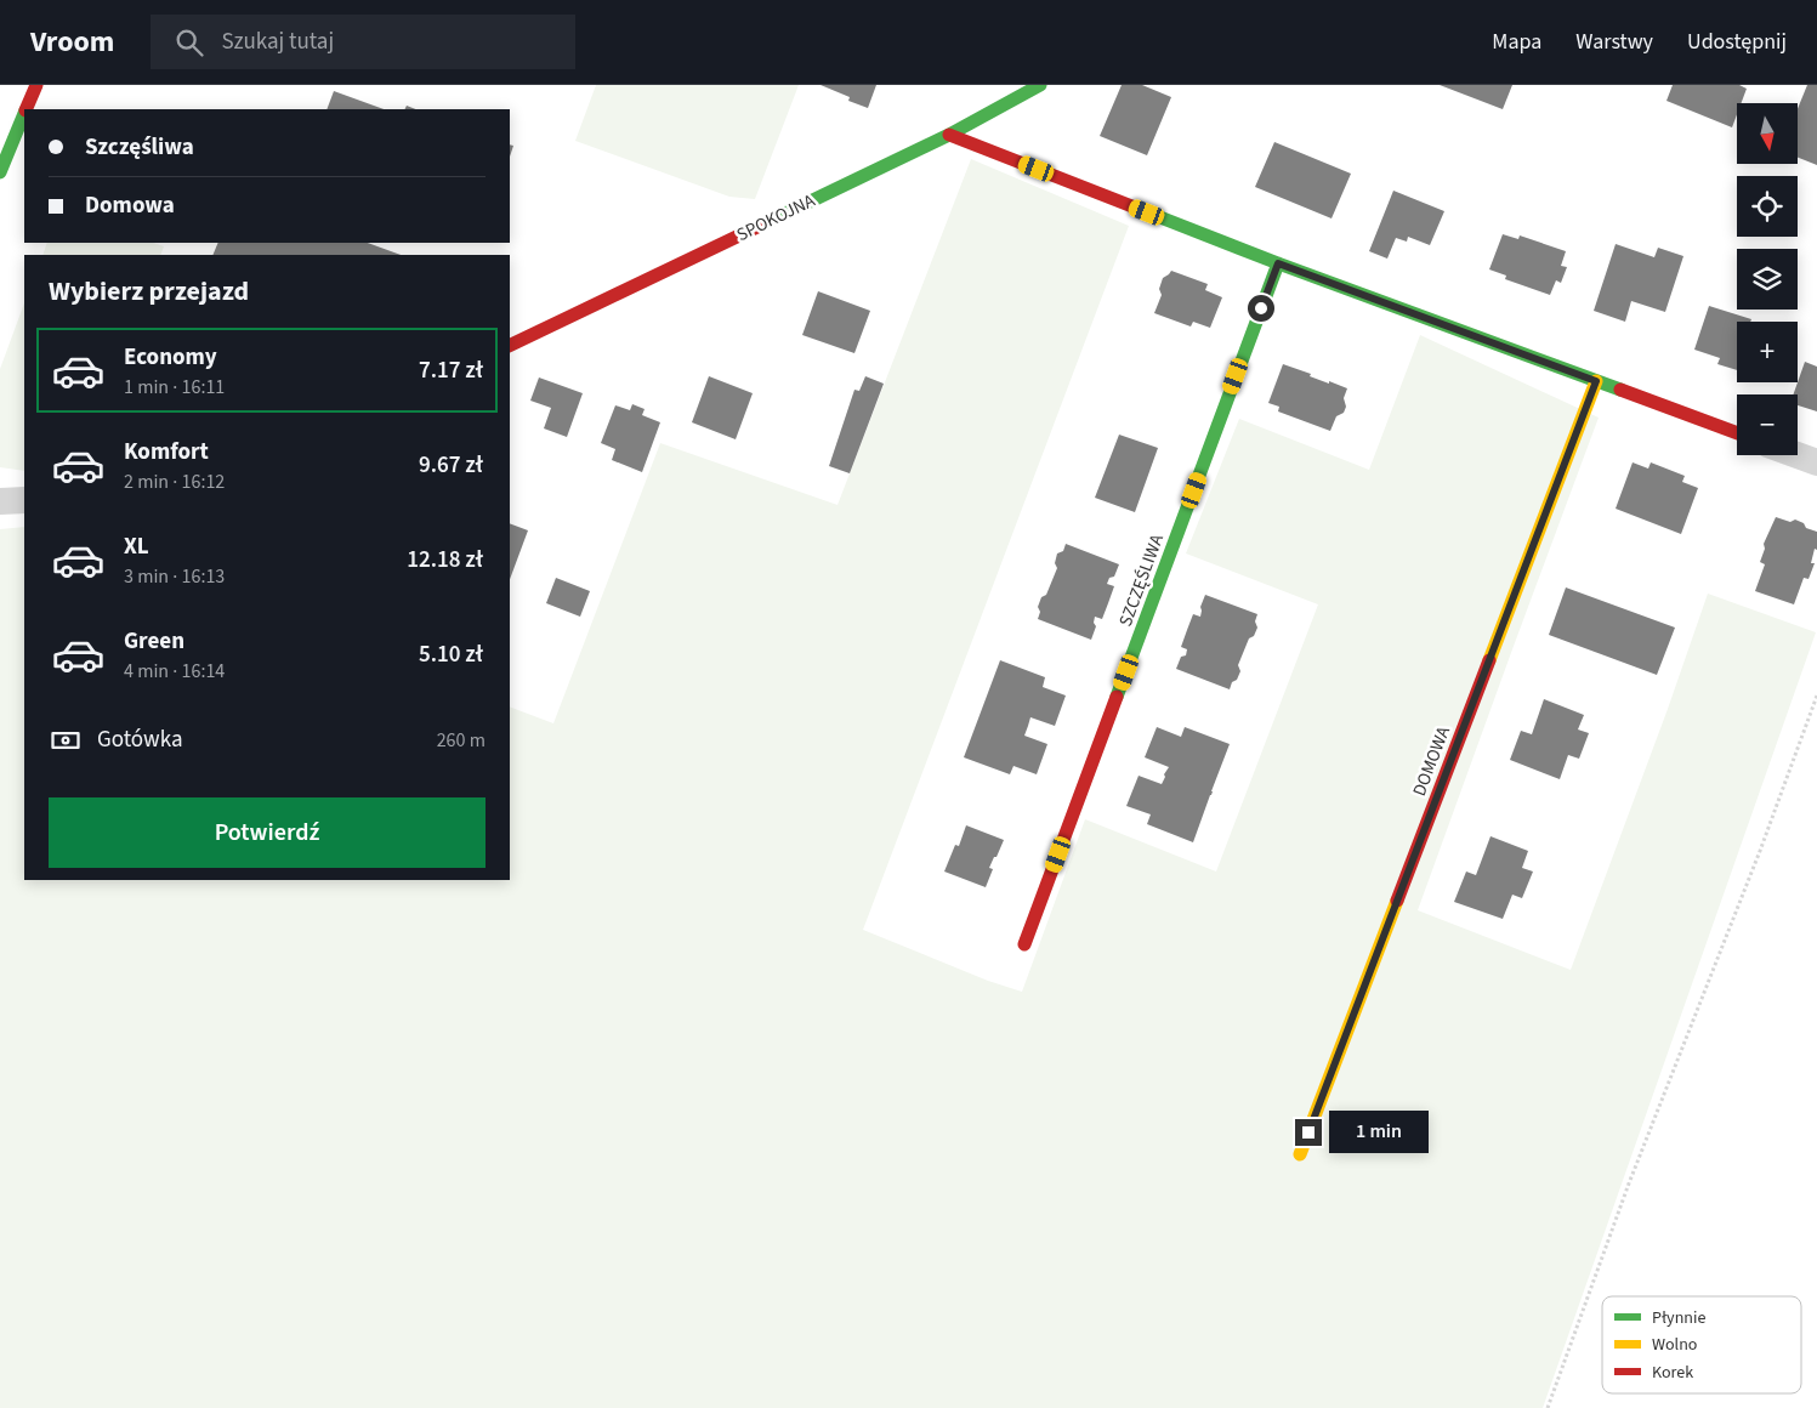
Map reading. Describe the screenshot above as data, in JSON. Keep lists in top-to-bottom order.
{
  "streets": {
    "street": ["SPOKOJNA", "SZCZĘŚLIWA", "DOMOWA"]
  },
  "legend": ["Płynnie", "Wolno", "Korek"],
  "north": "bottom",
  "page": {
    "header": "Vroom",
    "search": "Szukaj tutaj",
    "nav": ["Mapa", "Warstwy", "Udostępnij"],
    "map_buttons": ["+", "−"],
    "banner": ["Szczęśliwa", "Domowa"],
    "heading": "Wybierz przejazd",
    "list": [
      {
        "name": "Economy",
        "note": "1 min · 16:11",
        "value": "7.17 zł"
      },
      {
        "name": "Komfort",
        "note": "2 min · 16:12",
        "value": "9.67 zł"
      },
      {
        "name": "XL",
        "note": "3 min · 16:13",
        "value": "12.18 zł"
      },
      {
        "name": "Green",
        "note": "4 min · 16:14",
        "value": "5.10 zł"
      }
    ],
    "pay": ["Gotówka", "260 m"],
    "buttons": "Potwierdź",
    "bubble": "1 min"
  }
}
